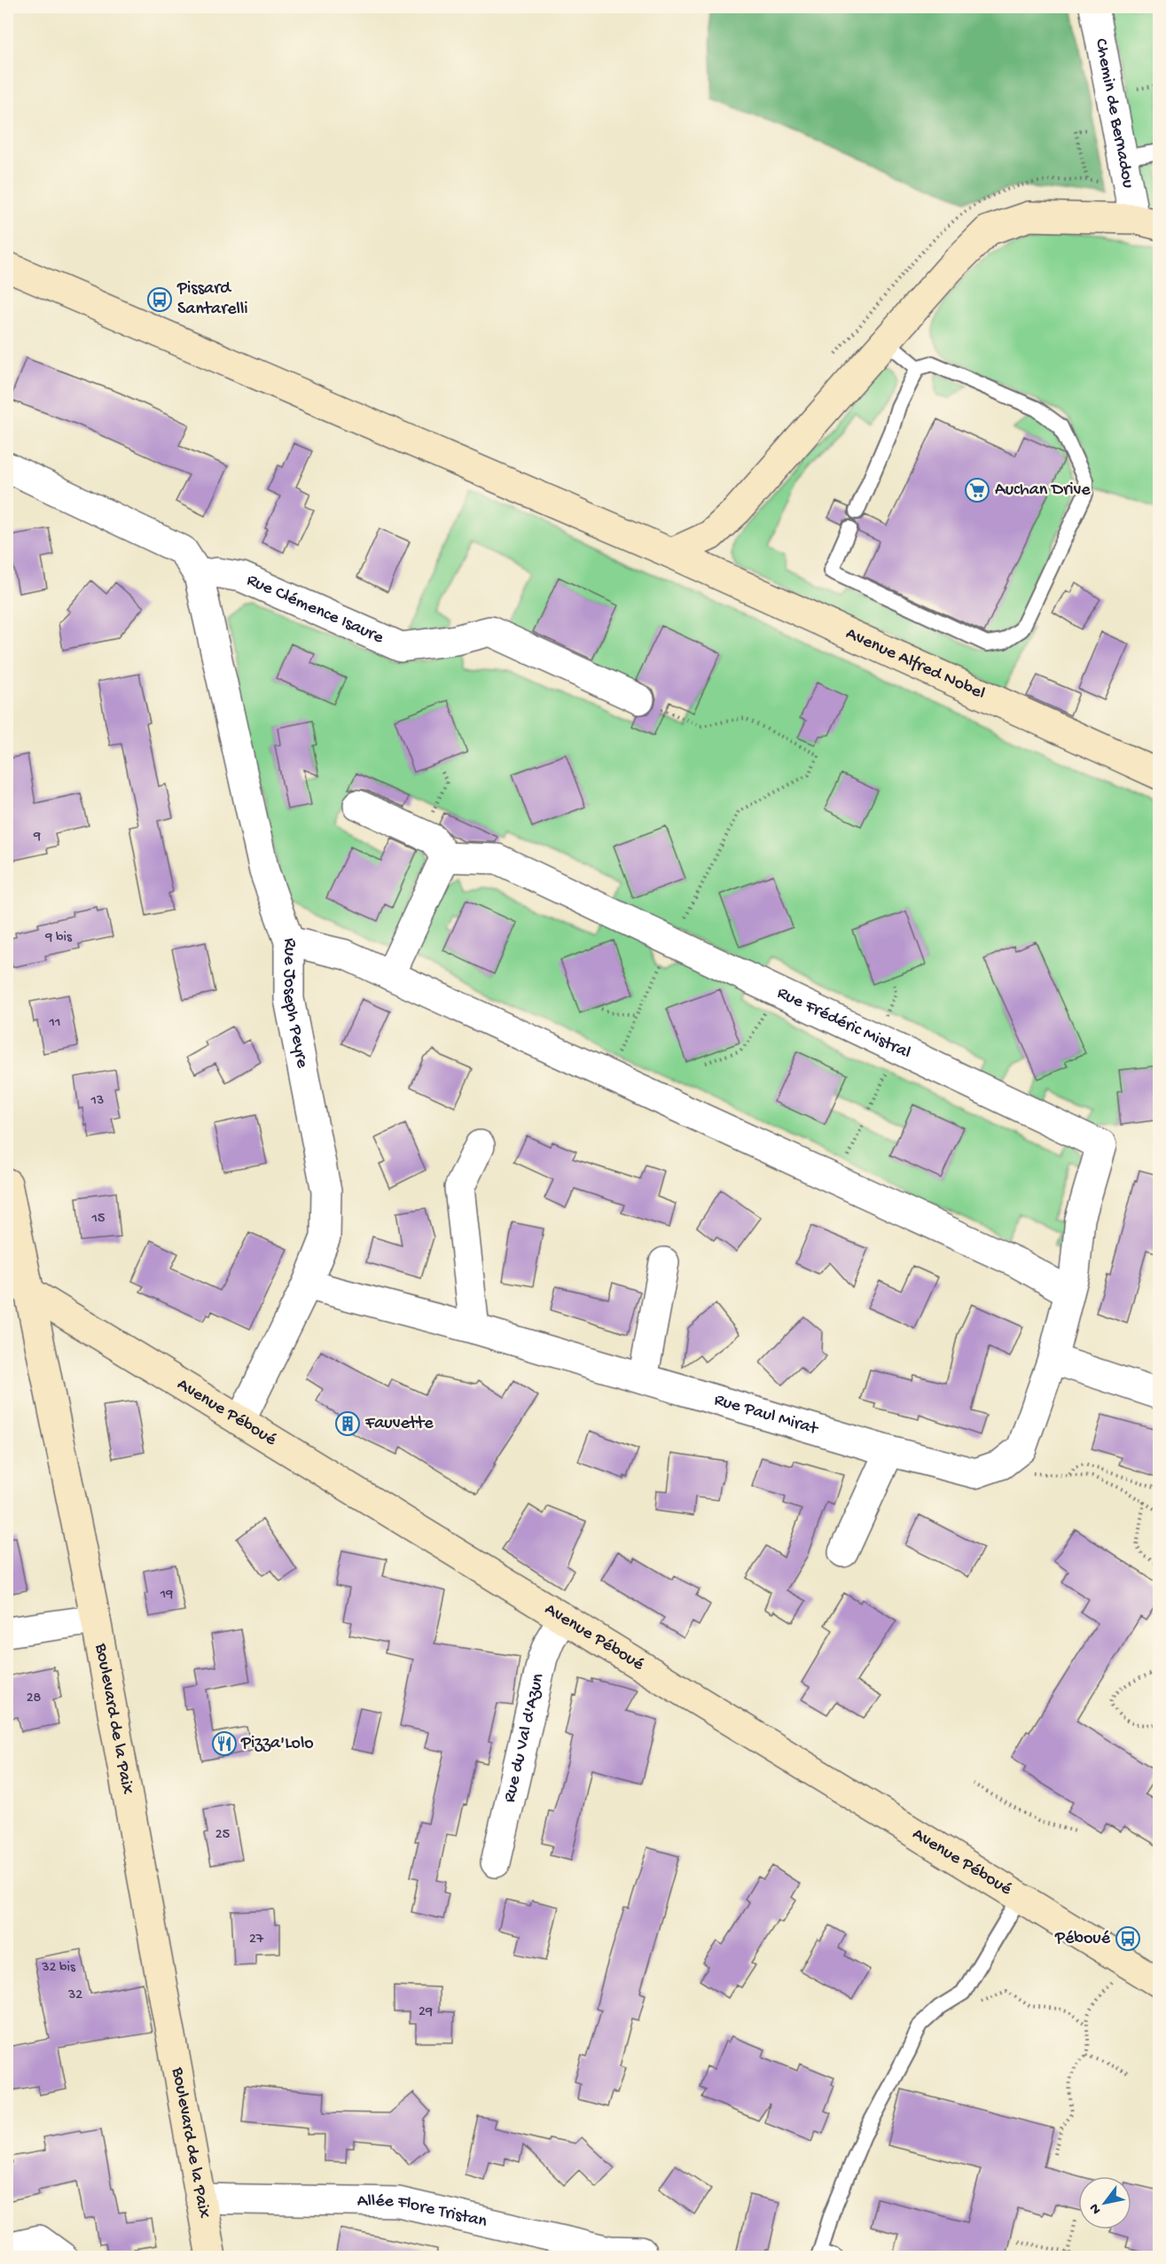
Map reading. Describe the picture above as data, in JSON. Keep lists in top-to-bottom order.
{
  "streets": {
    "main road": ["Avenue Alfred Nobel", "Avenue Péboué", "Boulevard de la Paix"],
    "street": [
      "Chemin de Bernadou",
      "Rue Clémence Isaure",
      "Rue Joseph Peyre",
      "Rue Frédéric Mistral",
      "Rue Paul Mirat",
      "Rue du Val d'Azun",
      "Allée Flore Tristan"
    ]
  },
  "crossings": [
    ["Rue Clémence Isaure", "Rue Joseph Peyre"],
    ["Rue Joseph Peyre", "Avenue Péboué"],
    ["Rue Joseph Peyre", "Rue Paul Mirat"],
    ["Rue Frédéric Mistral", "Rue Paul Mirat"],
    ["Avenue Péboué", "Boulevard de la Paix"],
    ["Avenue Péboué", "Rue du Val d'Azun"],
    ["Boulevard de la Paix", "Allée Flore Tristan"]
  ],
  "places": {
    "bus stop": ["Pissard Santarelli", "Péboué"],
    "supermarket": ["Auchan Drive"],
    "building": ["Fauvette"],
    "restaurant": ["Pizza'Lolo"]
  },
  "house_numbers": [
    "9",
    "9 bis",
    "11",
    "13",
    "15",
    "19",
    "28",
    "25",
    "27",
    "32 bis",
    "32",
    "29"
  ],
  "north": "bottom left"
}
